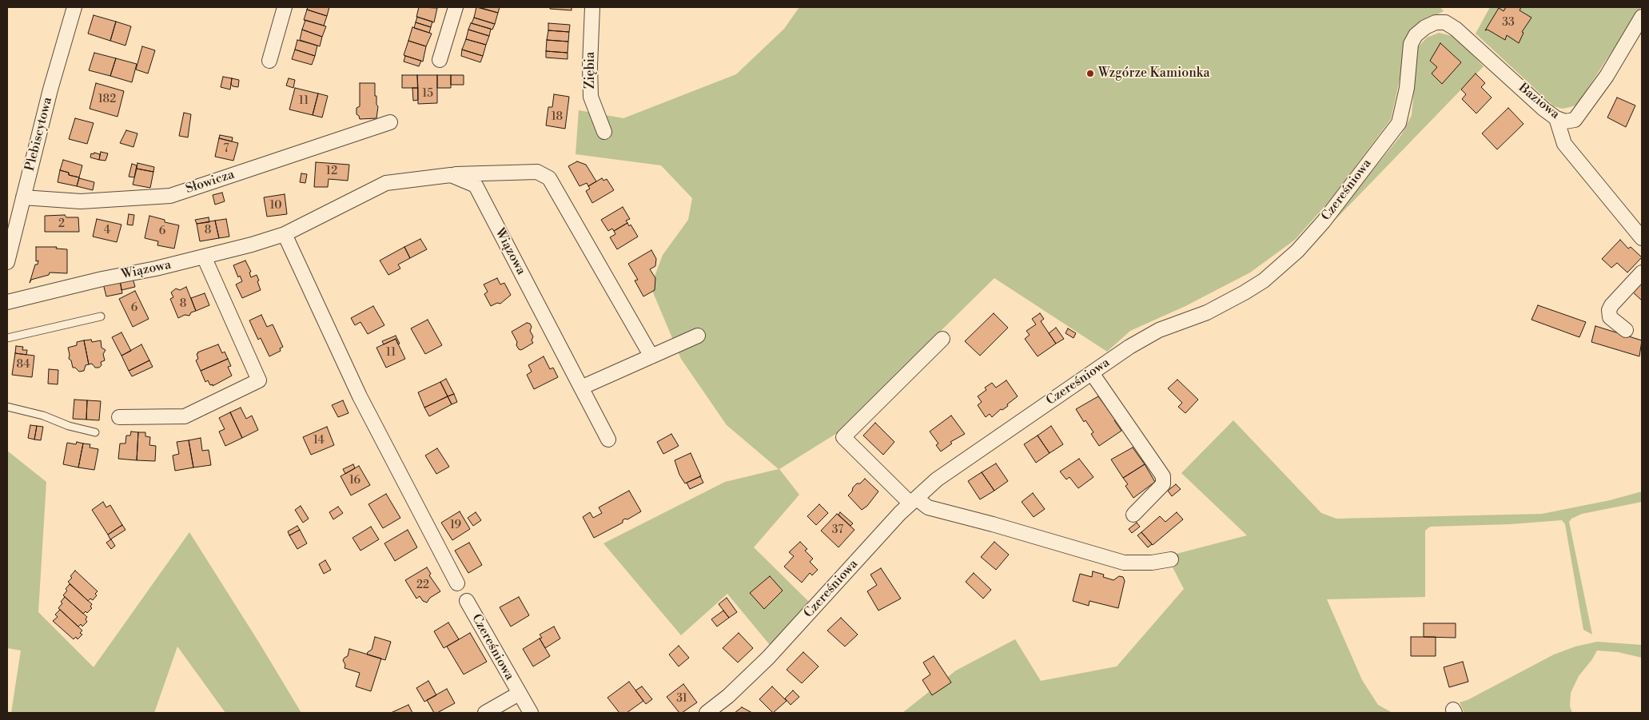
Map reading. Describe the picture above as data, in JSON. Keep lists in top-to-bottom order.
{
  "streets": {
    "street": [
      "Ziębia",
      "Baziowa",
      "Plebiscytowa",
      "Słowicza",
      "Czereśniowa",
      "Wiązowa"
    ]
  },
  "crossings": [
    ["Baziowa", "Czereśniowa"],
    ["Plebiscytowa", "Słowicza"]
  ],
  "places": ["Wzgórze Kamionka"],
  "house_numbers": [
    "33",
    "15",
    "182",
    "11",
    "18",
    "7",
    "12",
    "10",
    "2",
    "4",
    "8",
    "6",
    "8",
    "6",
    "11",
    "84",
    "14",
    "16",
    "19",
    "37",
    "22",
    "31"
  ]
}
